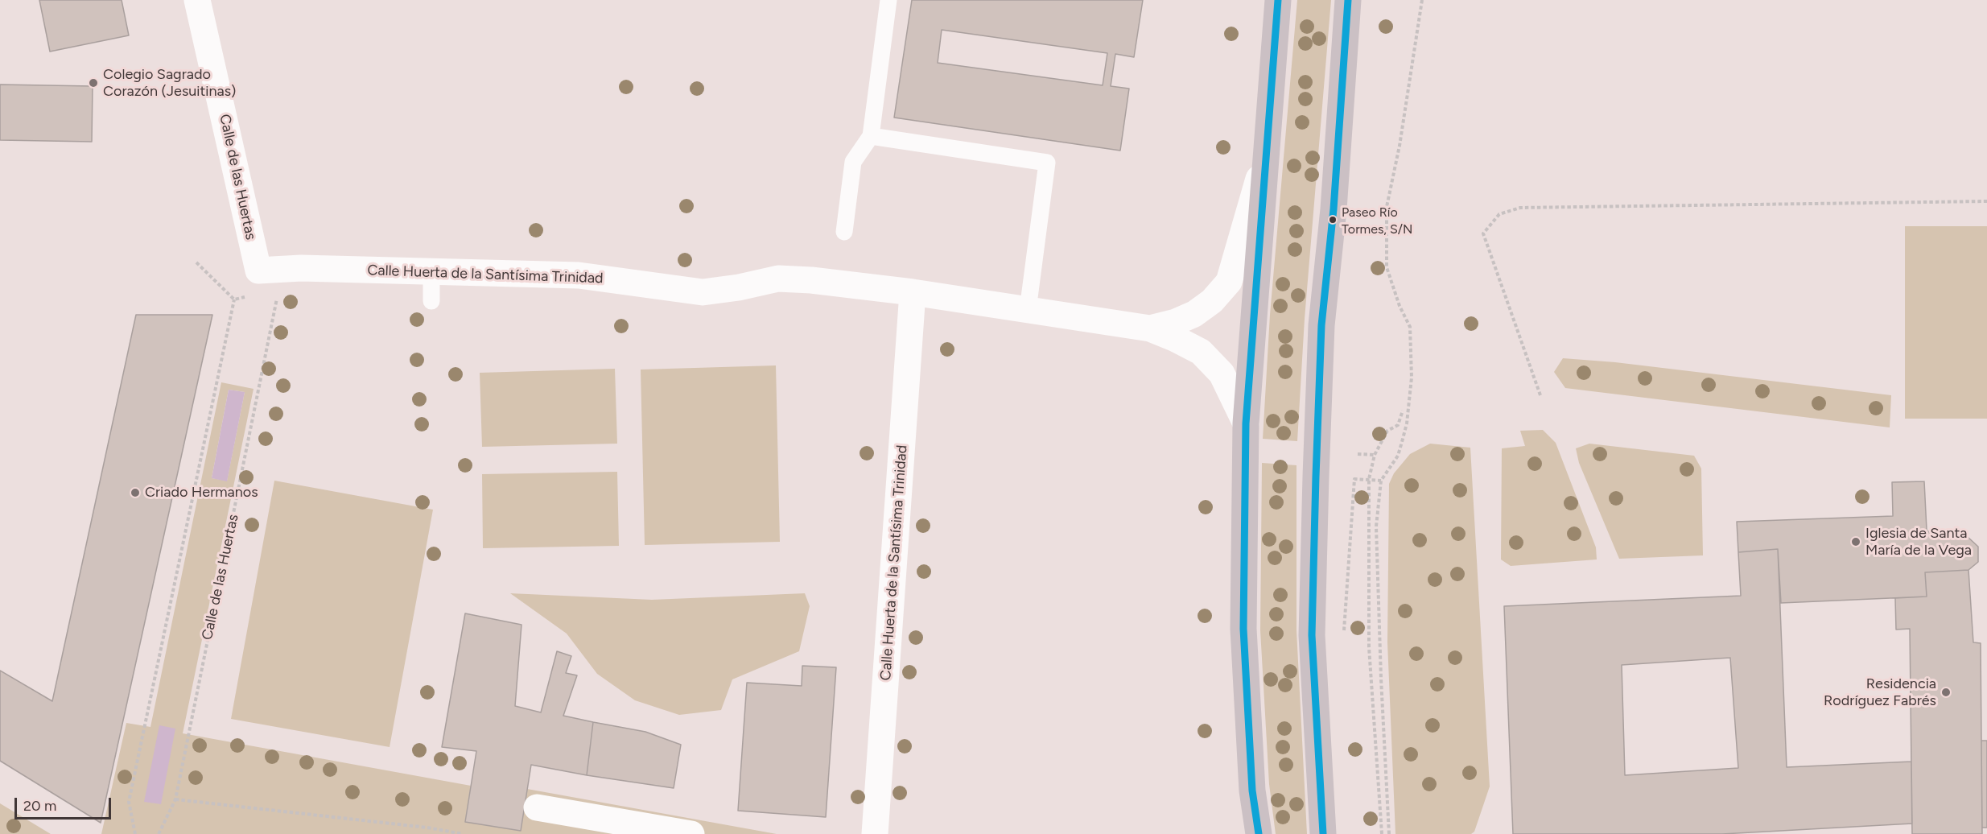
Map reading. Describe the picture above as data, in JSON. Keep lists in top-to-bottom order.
{
  "streets": {
    "street": ["Calle de las Huertas", "Calle Huerta de la Santísima Trinidad"]
  },
  "crossings": [
    ["Calle de las Huertas", "Calle Huerta de la Santísima Trinidad"]
  ],
  "places": [
    "Colegio Sagrado Corazón (Jesuitinas)",
    "Paseo Río Tormes, S/N",
    "Criado Hermanos",
    "Iglesia de Santa María de la Vega",
    "Residencia Rodríguez Fabrés"
  ],
  "scale_bar": "20 m"
}
